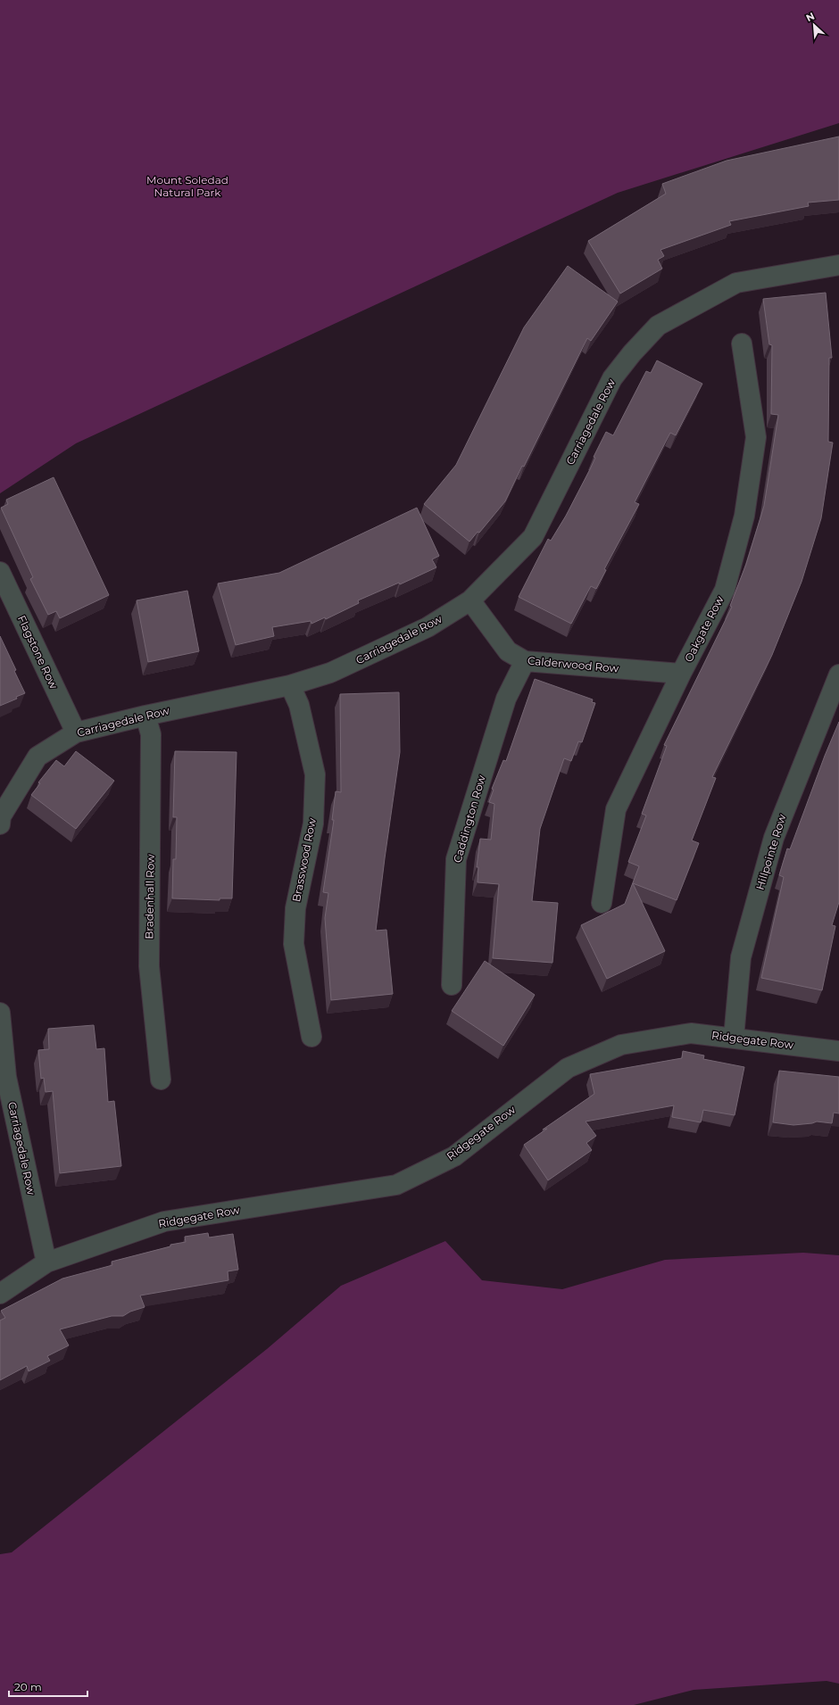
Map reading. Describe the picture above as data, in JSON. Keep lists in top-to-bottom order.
{
  "streets": {
    "street": [
      "Carriagedale Row",
      "Oakgate Row",
      "Flagstone Row",
      "Calderwood Row",
      "Caddington Row",
      "Hillpointe Row",
      "Brasswood Row",
      "Bradenhall Row",
      "Ridgegate Row"
    ]
  },
  "crossings": [
    ["Carriagedale Row", "Flagstone Row"],
    ["Carriagedale Row", "Calderwood Row"],
    ["Carriagedale Row", "Brasswood Row"],
    ["Carriagedale Row", "Bradenhall Row"],
    ["Carriagedale Row", "Ridgegate Row"],
    ["Oakgate Row", "Calderwood Row"],
    ["Calderwood Row", "Caddington Row"],
    ["Hillpointe Row", "Ridgegate Row"]
  ],
  "parks": ["Mount Soledad Natural Park"],
  "scale_bar": "20 m",
  "north": "top left"
}
